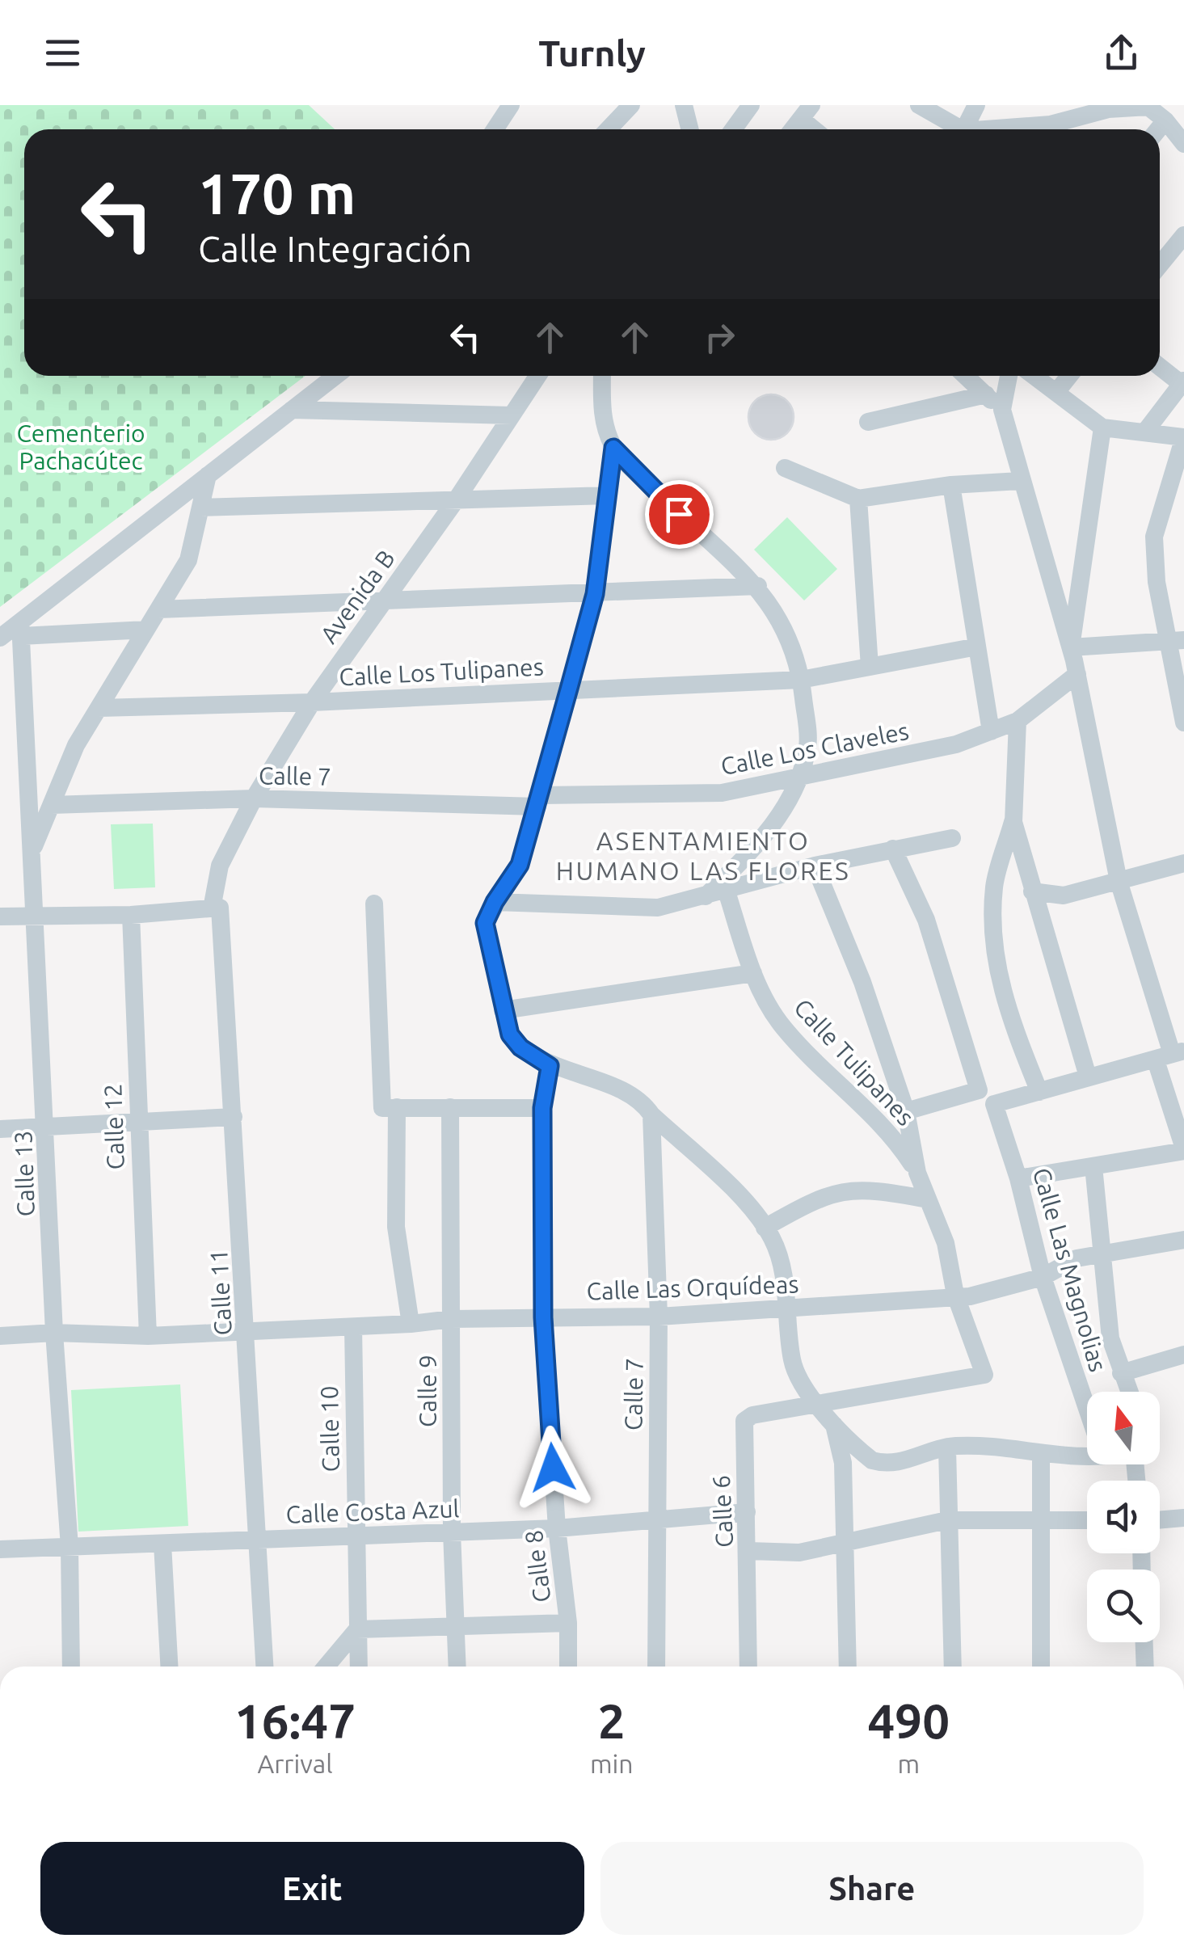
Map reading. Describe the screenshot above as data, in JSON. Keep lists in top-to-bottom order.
{
  "streets": {
    "street": [
      "Avenida B",
      "Calle Los Tulipanes",
      "Calle Los Claveles",
      "Calle 7",
      "Calle Tulipanes",
      "Calle 12",
      "Calle 13",
      "Calle Las Magnolias",
      "Calle Las Orquídeas",
      "Calle 11",
      "Calle 9",
      "Calle 10",
      "Calle Costa Azul",
      "Calle 6",
      "Calle 8"
    ]
  },
  "crossings": [
    ["Avenida B", "Calle Los Tulipanes"],
    ["Avenida B", "Calle 7"],
    ["Avenida B", "Calle 11"],
    ["Calle Los Claveles", "Calle 7"],
    ["Calle 7", "Calle Las Orquídeas"],
    ["Calle 7", "Calle Costa Azul"],
    ["Calle Tulipanes", "Calle Las Orquídeas"],
    ["Calle Tulipanes", "Calle 6"],
    ["Calle 12", "Calle Las Orquídeas"],
    ["Calle 13", "Calle Las Orquídeas"],
    ["Calle 13", "Calle Costa Azul"],
    ["Calle Las Magnolias", "Calle Las Orquídeas"],
    ["Calle Las Orquídeas", "Calle 11"],
    ["Calle Las Orquídeas", "Calle 9"],
    ["Calle Las Orquídeas", "Calle 10"],
    ["Calle Las Orquídeas", "Calle 8"],
    ["Calle 11", "Calle Costa Azul"],
    ["Calle 9", "Calle Costa Azul"],
    ["Calle 10", "Calle Costa Azul"],
    ["Calle Costa Azul", "Calle 6"],
    ["Calle Costa Azul", "Calle 8"]
  ],
  "districts": ["ASENTAMIENTO HUMANO LAS FLORES"],
  "parks": ["Cementerio Pachacútec"],
  "north": "top",
  "page": {
    "header": "Turnly",
    "turn": ["170 m", "Calle Integración"],
    "eta": [
      "16:47",
      "Arrival",
      "2",
      "min",
      "490",
      "m"
    ],
    "buttons": ["Exit", "Share"]
  }
}
